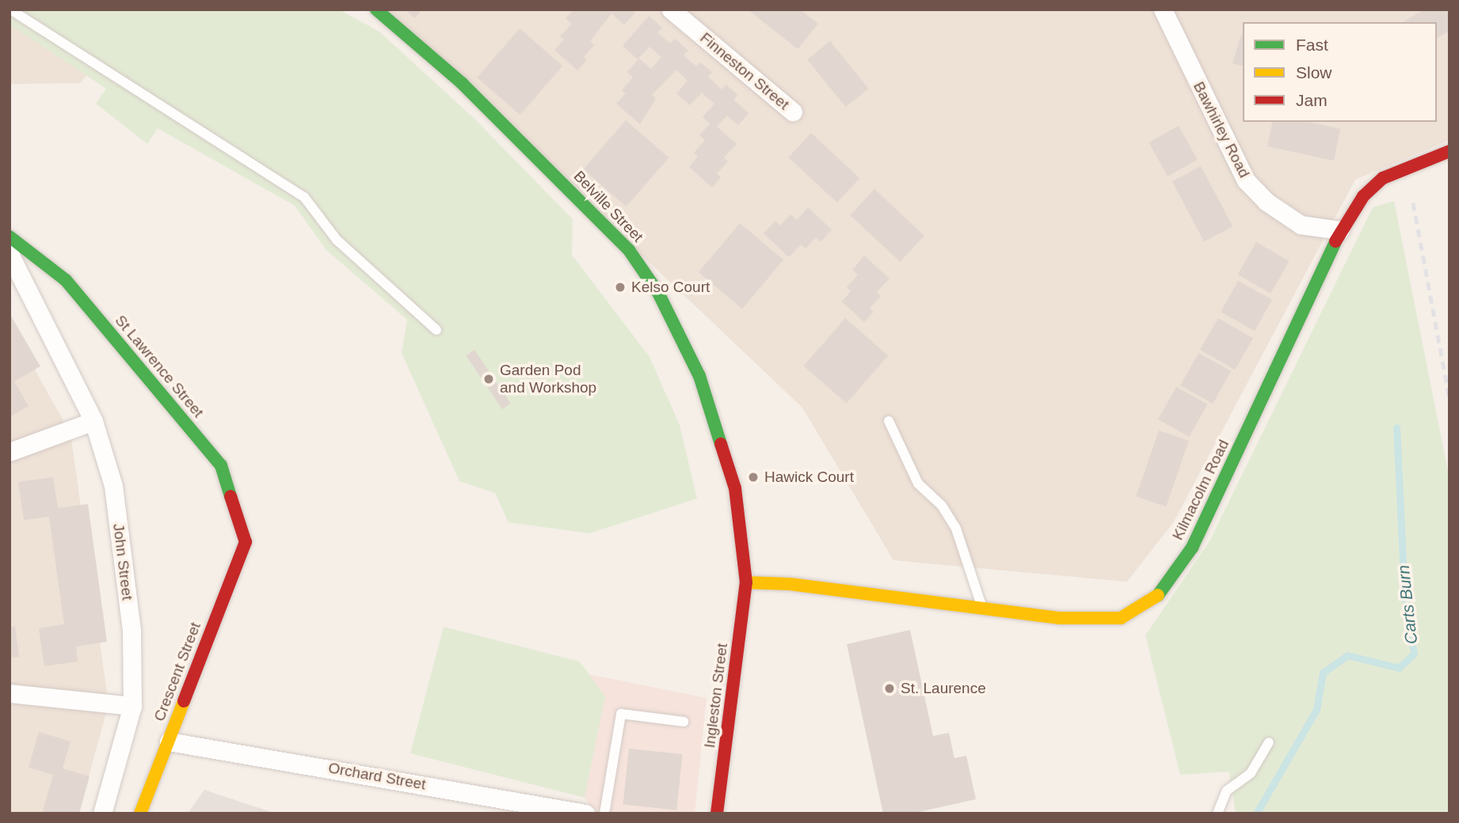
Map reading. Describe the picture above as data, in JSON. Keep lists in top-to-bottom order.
{
  "streets": {
    "street": [
      "Finneston Street",
      "Bawhirley Road",
      "Belville Street",
      "St Lawrence Street",
      "Kilmacolm Road",
      "John Street",
      "Crescent Street",
      "Ingleston Street",
      "Orchard Street"
    ]
  },
  "crossings": [
    ["Bawhirley Road", "Kilmacolm Road"],
    ["Belville Street", "Kilmacolm Road"],
    ["Belville Street", "Ingleston Street"],
    ["St Lawrence Street", "Crescent Street"],
    ["Kilmacolm Road", "Ingleston Street"],
    ["Crescent Street", "Orchard Street"]
  ],
  "water": ["Carts Burn"],
  "places": [
    "Kelso Court",
    "Garden Pod and Workshop",
    "Hawick Court",
    "St. Laurence"
  ],
  "legend": ["Fast", "Slow", "Jam"]
}
